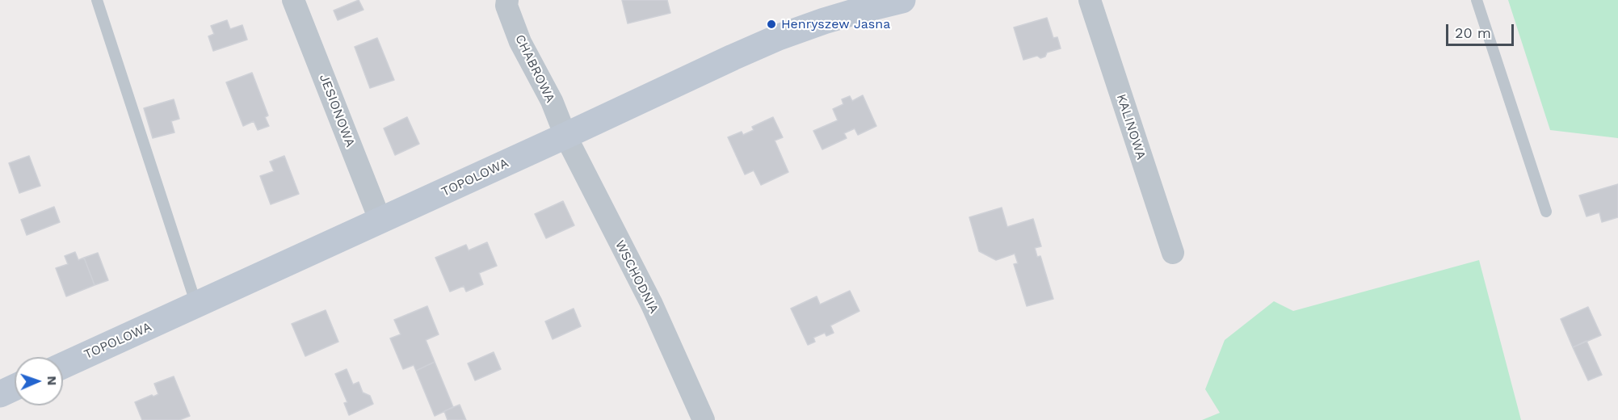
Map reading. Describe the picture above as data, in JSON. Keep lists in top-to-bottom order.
{
  "streets": {
    "street": [
      "CHABROWA",
      "JESIONOWA",
      "KALINOWA",
      "TOPOLOWA",
      "WSCHODNIA"
    ]
  },
  "crossings": [
    ["CHABROWA", "TOPOLOWA"],
    ["CHABROWA", "WSCHODNIA"],
    ["JESIONOWA", "TOPOLOWA"],
    ["TOPOLOWA", "WSCHODNIA"]
  ],
  "places": ["Henryszew Jasna"],
  "scale_bar": "20 m",
  "north": "right"
}
